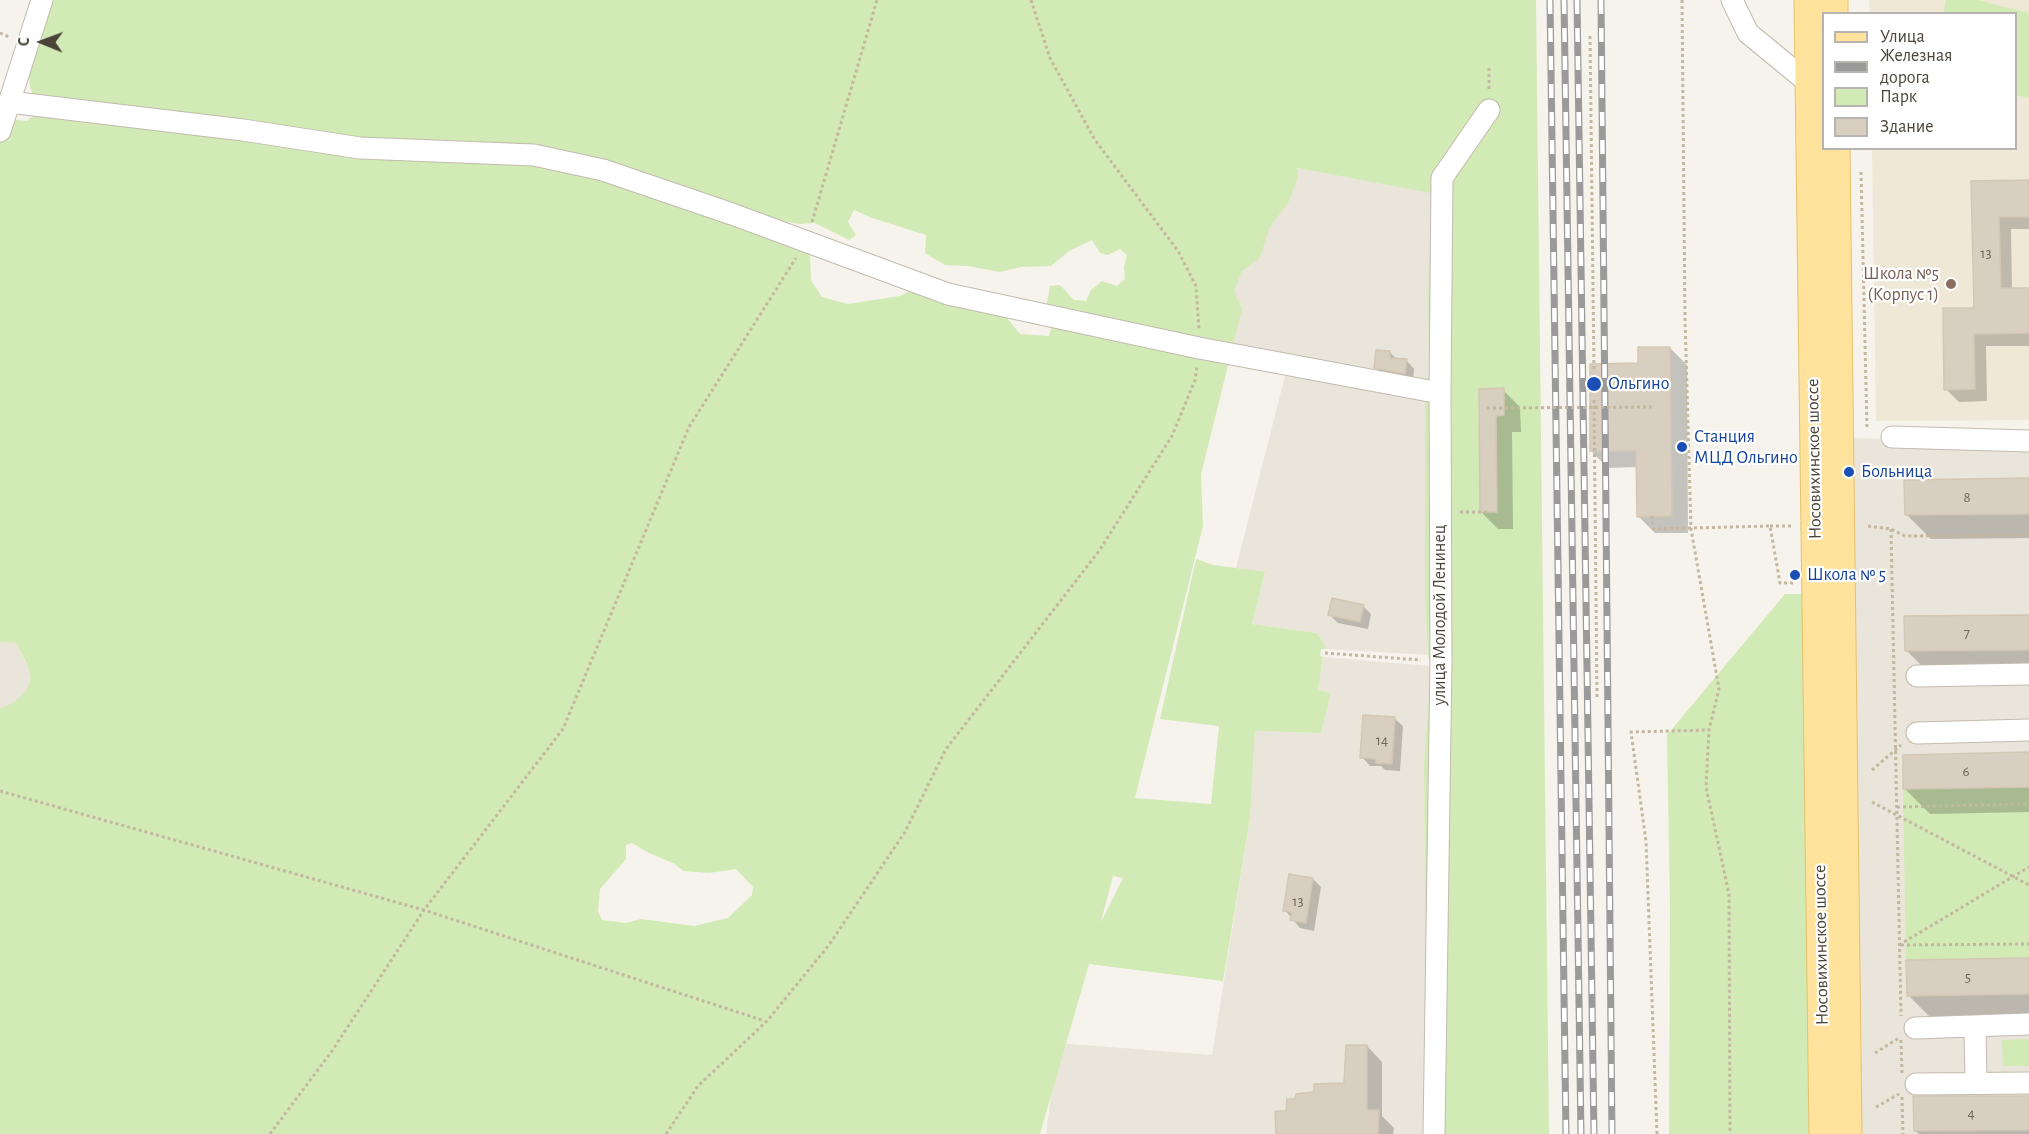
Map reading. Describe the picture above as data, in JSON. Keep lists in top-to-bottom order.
{
  "streets": {
    "main road": ["Носовихинское шоссе"],
    "street": ["улица Молодой Ленинец"]
  },
  "places": [
    "Школа №5 (Корпус 1)",
    "Ольгино",
    "Станция МЦД Ольгино",
    "Больница",
    "Школа № 5"
  ],
  "house_numbers": [
    "13",
    "8",
    "7",
    "14",
    "6",
    "13",
    "5",
    "4"
  ],
  "legend": [
    "Улица",
    "Железная дорога",
    "Парк",
    "Здание"
  ],
  "north": "left"
}
